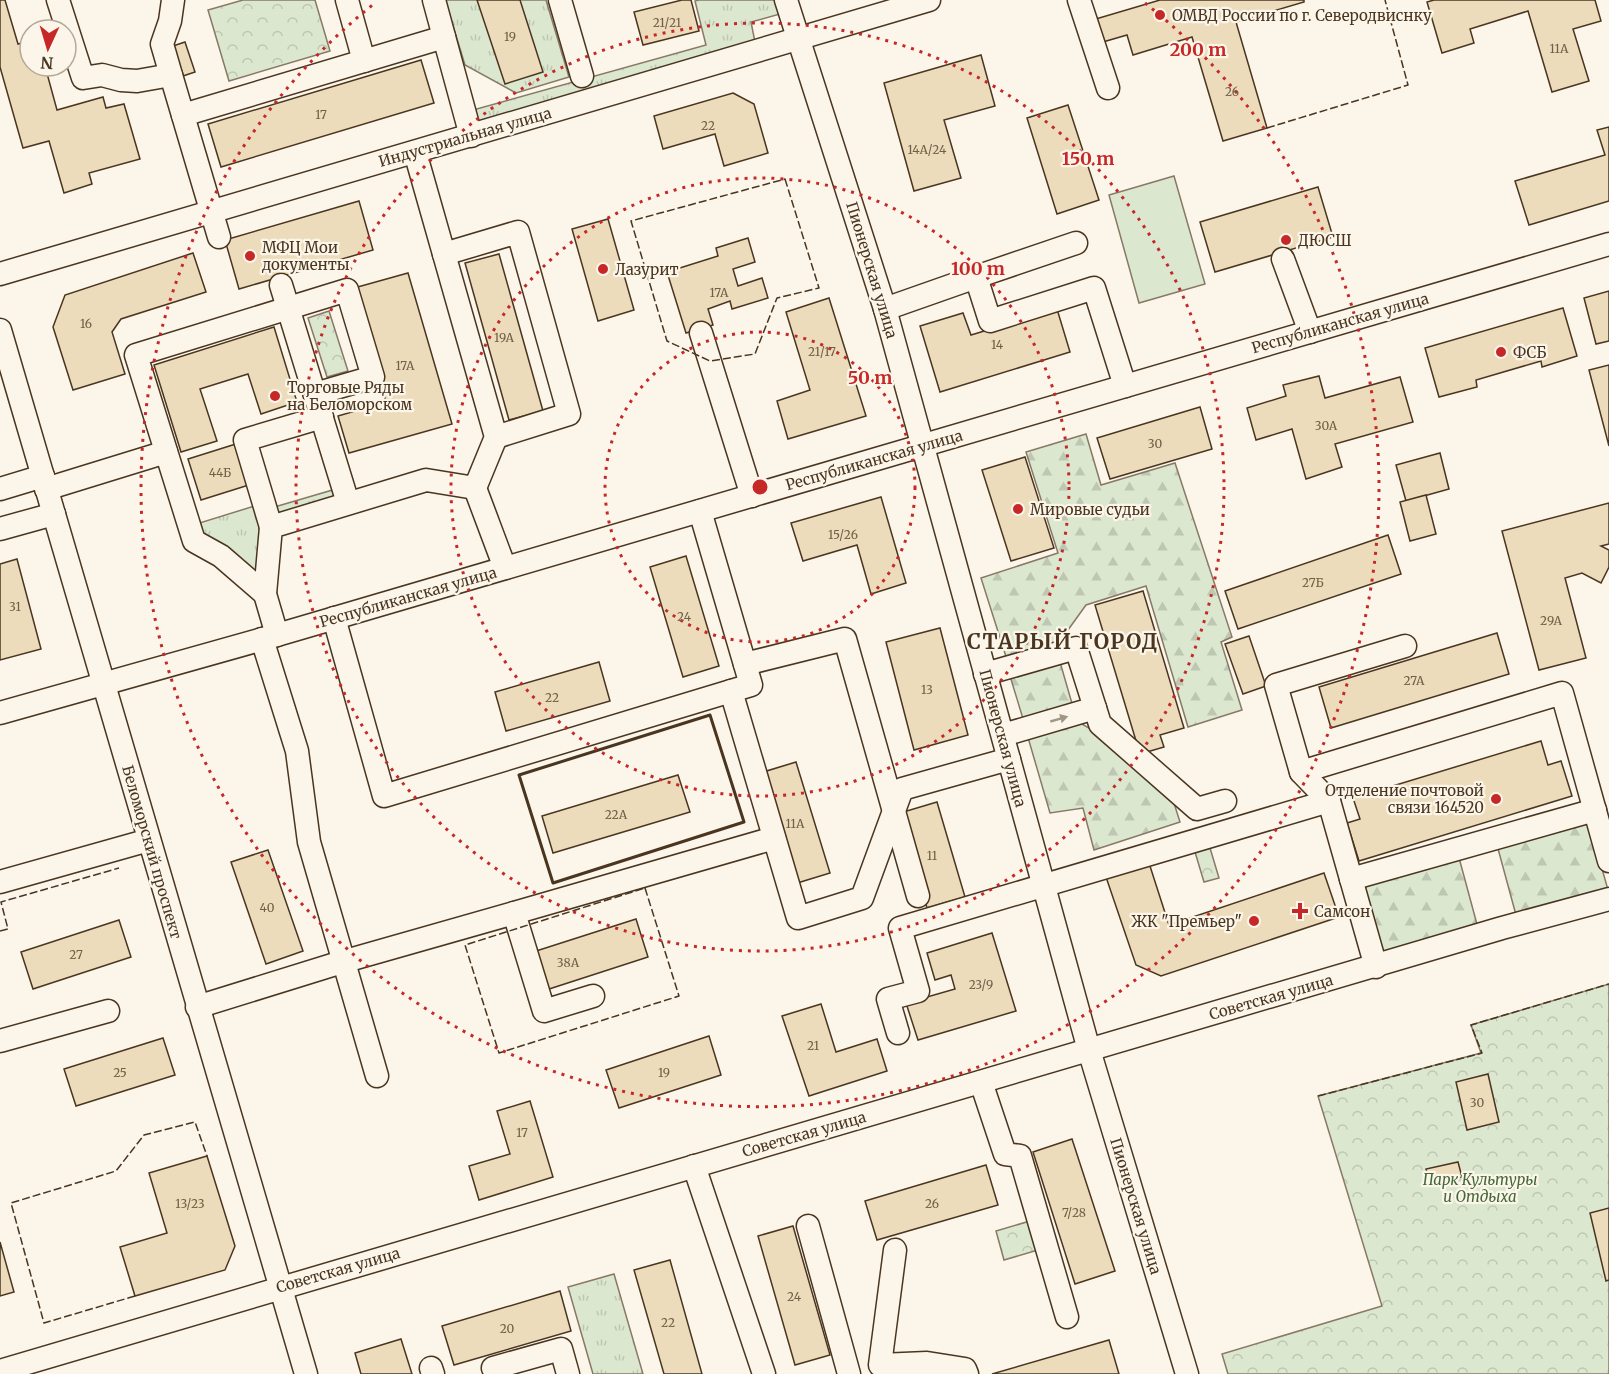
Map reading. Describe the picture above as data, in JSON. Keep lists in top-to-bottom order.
{
  "streets": {
    "street": [
      "Индустриальная улица",
      "Пионерская улица",
      "Республиканская улица",
      "Беломорский проспект",
      "Советская улица"
    ]
  },
  "crossings": [
    ["Индустриальная улица", "Пионерская улица"],
    ["Пионерская улица", "Республиканская улица"],
    ["Пионерская улица", "Советская улица"],
    ["Республиканская улица", "Беломорский проспект"],
    ["Беломорский проспект", "Советская улица"]
  ],
  "districts": ["СТАРЫЙ ГОРОД"],
  "parks": ["Парк Культуры и Отдыха"],
  "places": {
    "other": [
      "ОМВД России по г. Северодвиснку",
      "ДЮСШ",
      "МФЦ Мои документы",
      "Лазурит",
      "ФСБ",
      "Торговые Ряды на Беломорском",
      "Мировые судьи",
      "Отделение почтовой связи 164520",
      "ЖК \"Премьер\""
    ],
    "health": ["Самсон"]
  },
  "house_numbers": [
    "21/21",
    "19",
    "11А",
    "26",
    "17",
    "22",
    "14А/24",
    "17А",
    "16",
    "19А",
    "14",
    "21/17",
    "17А",
    "30А",
    "30",
    "44Б",
    "15/26",
    "27Б",
    "31",
    "24",
    "29А",
    "27А",
    "13",
    "22",
    "22А",
    "11А",
    "11",
    "40",
    "27",
    "38А",
    "23/9",
    "21",
    "25",
    "19",
    "30",
    "17",
    "13/23",
    "26",
    "7/28",
    "24",
    "22",
    "20"
  ],
  "north": "bottom",
  "rings": [
    "200 m",
    "150 m",
    "100 m",
    "50 m"
  ]
}
